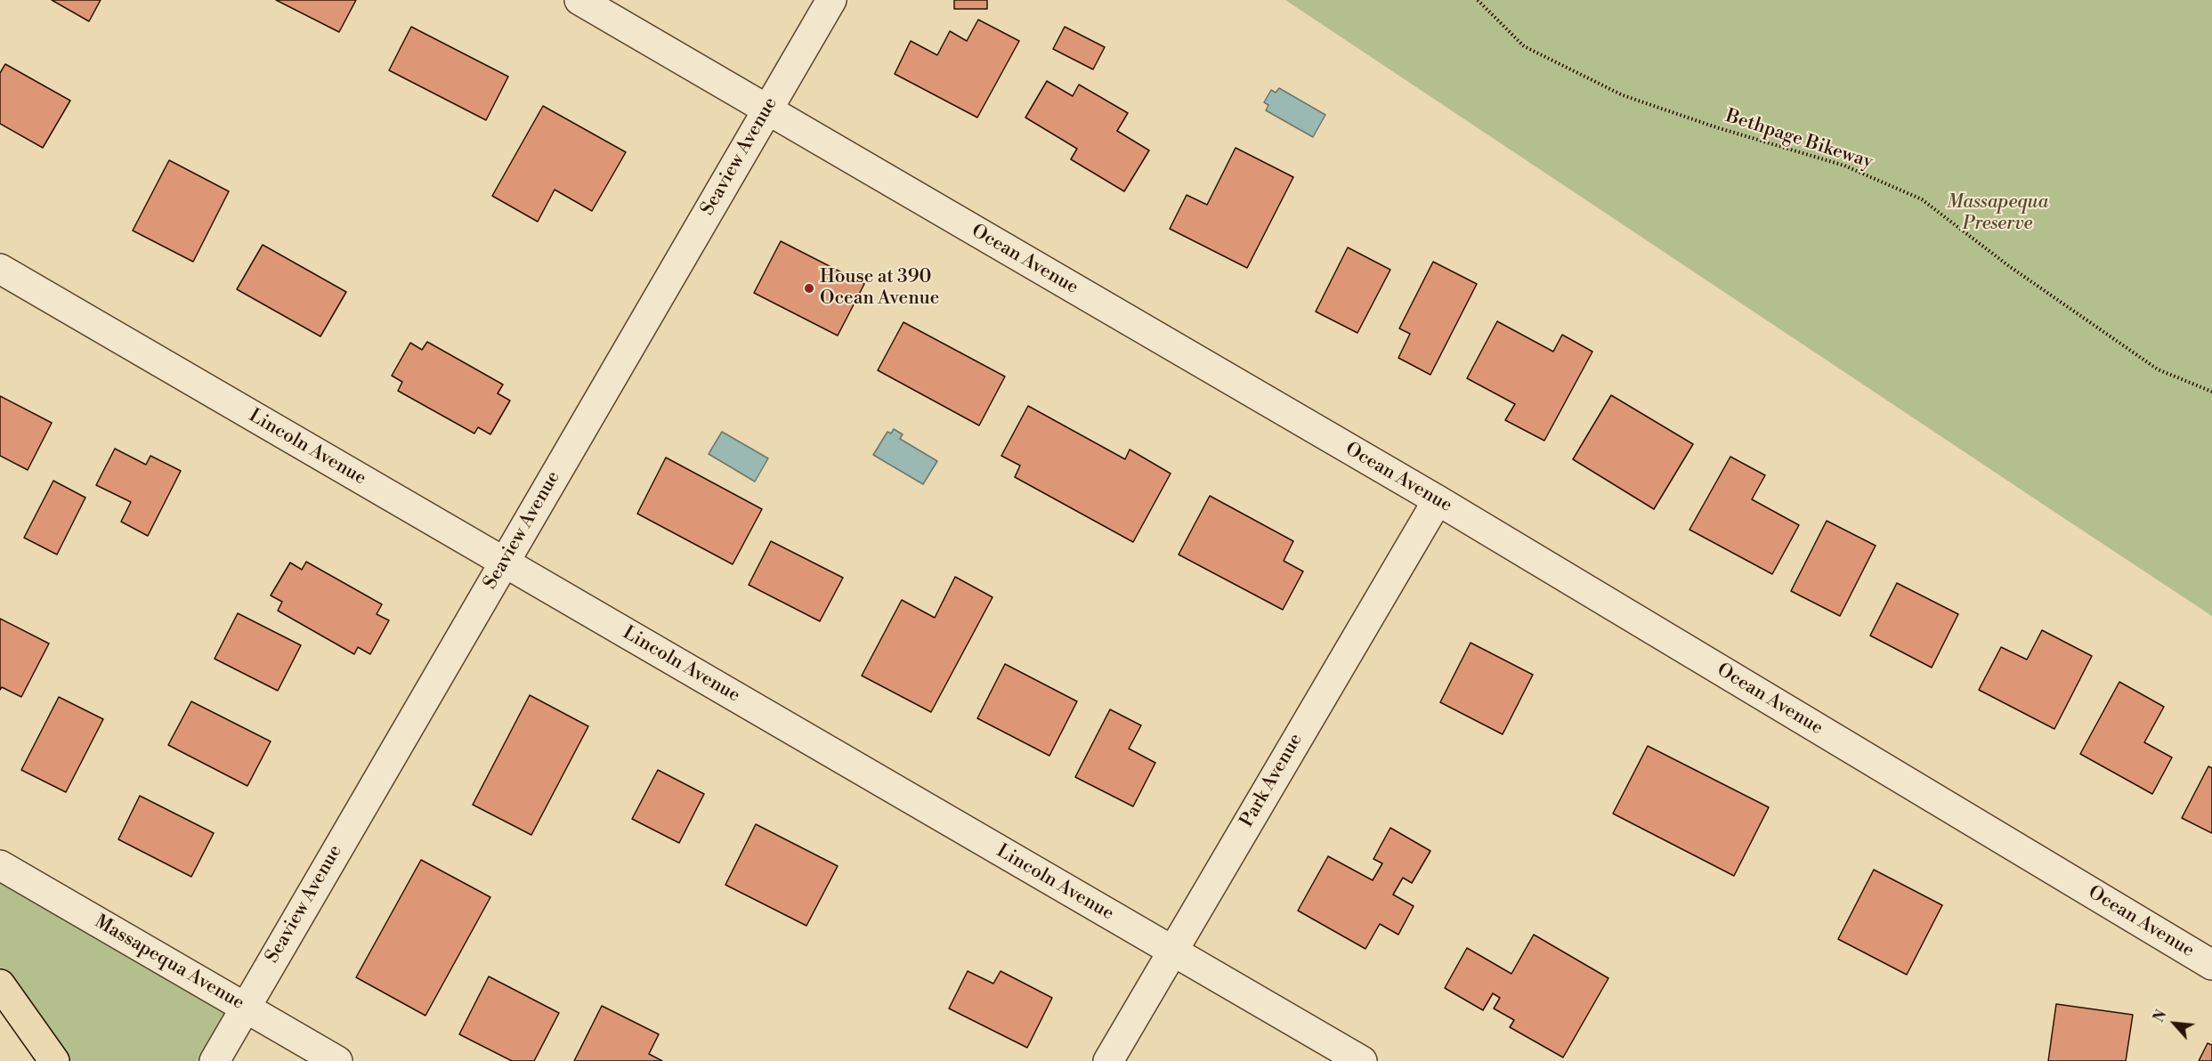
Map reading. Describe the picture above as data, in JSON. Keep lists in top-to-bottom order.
{
  "streets": {
    "street": [
      "Seaview Avenue",
      "Ocean Avenue",
      "Lincoln Avenue",
      "Park Avenue",
      "Massapequa Avenue"
    ],
    "path": ["Bethpage Bikeway"]
  },
  "crossings": [
    ["Seaview Avenue", "Ocean Avenue"],
    ["Seaview Avenue", "Lincoln Avenue"],
    ["Seaview Avenue", "Massapequa Avenue"],
    ["Ocean Avenue", "Park Avenue"],
    ["Lincoln Avenue", "Park Avenue"]
  ],
  "parks": ["Massapequa Preserve"],
  "places": ["House at 390 Ocean Avenue"],
  "north": "top left"
}
